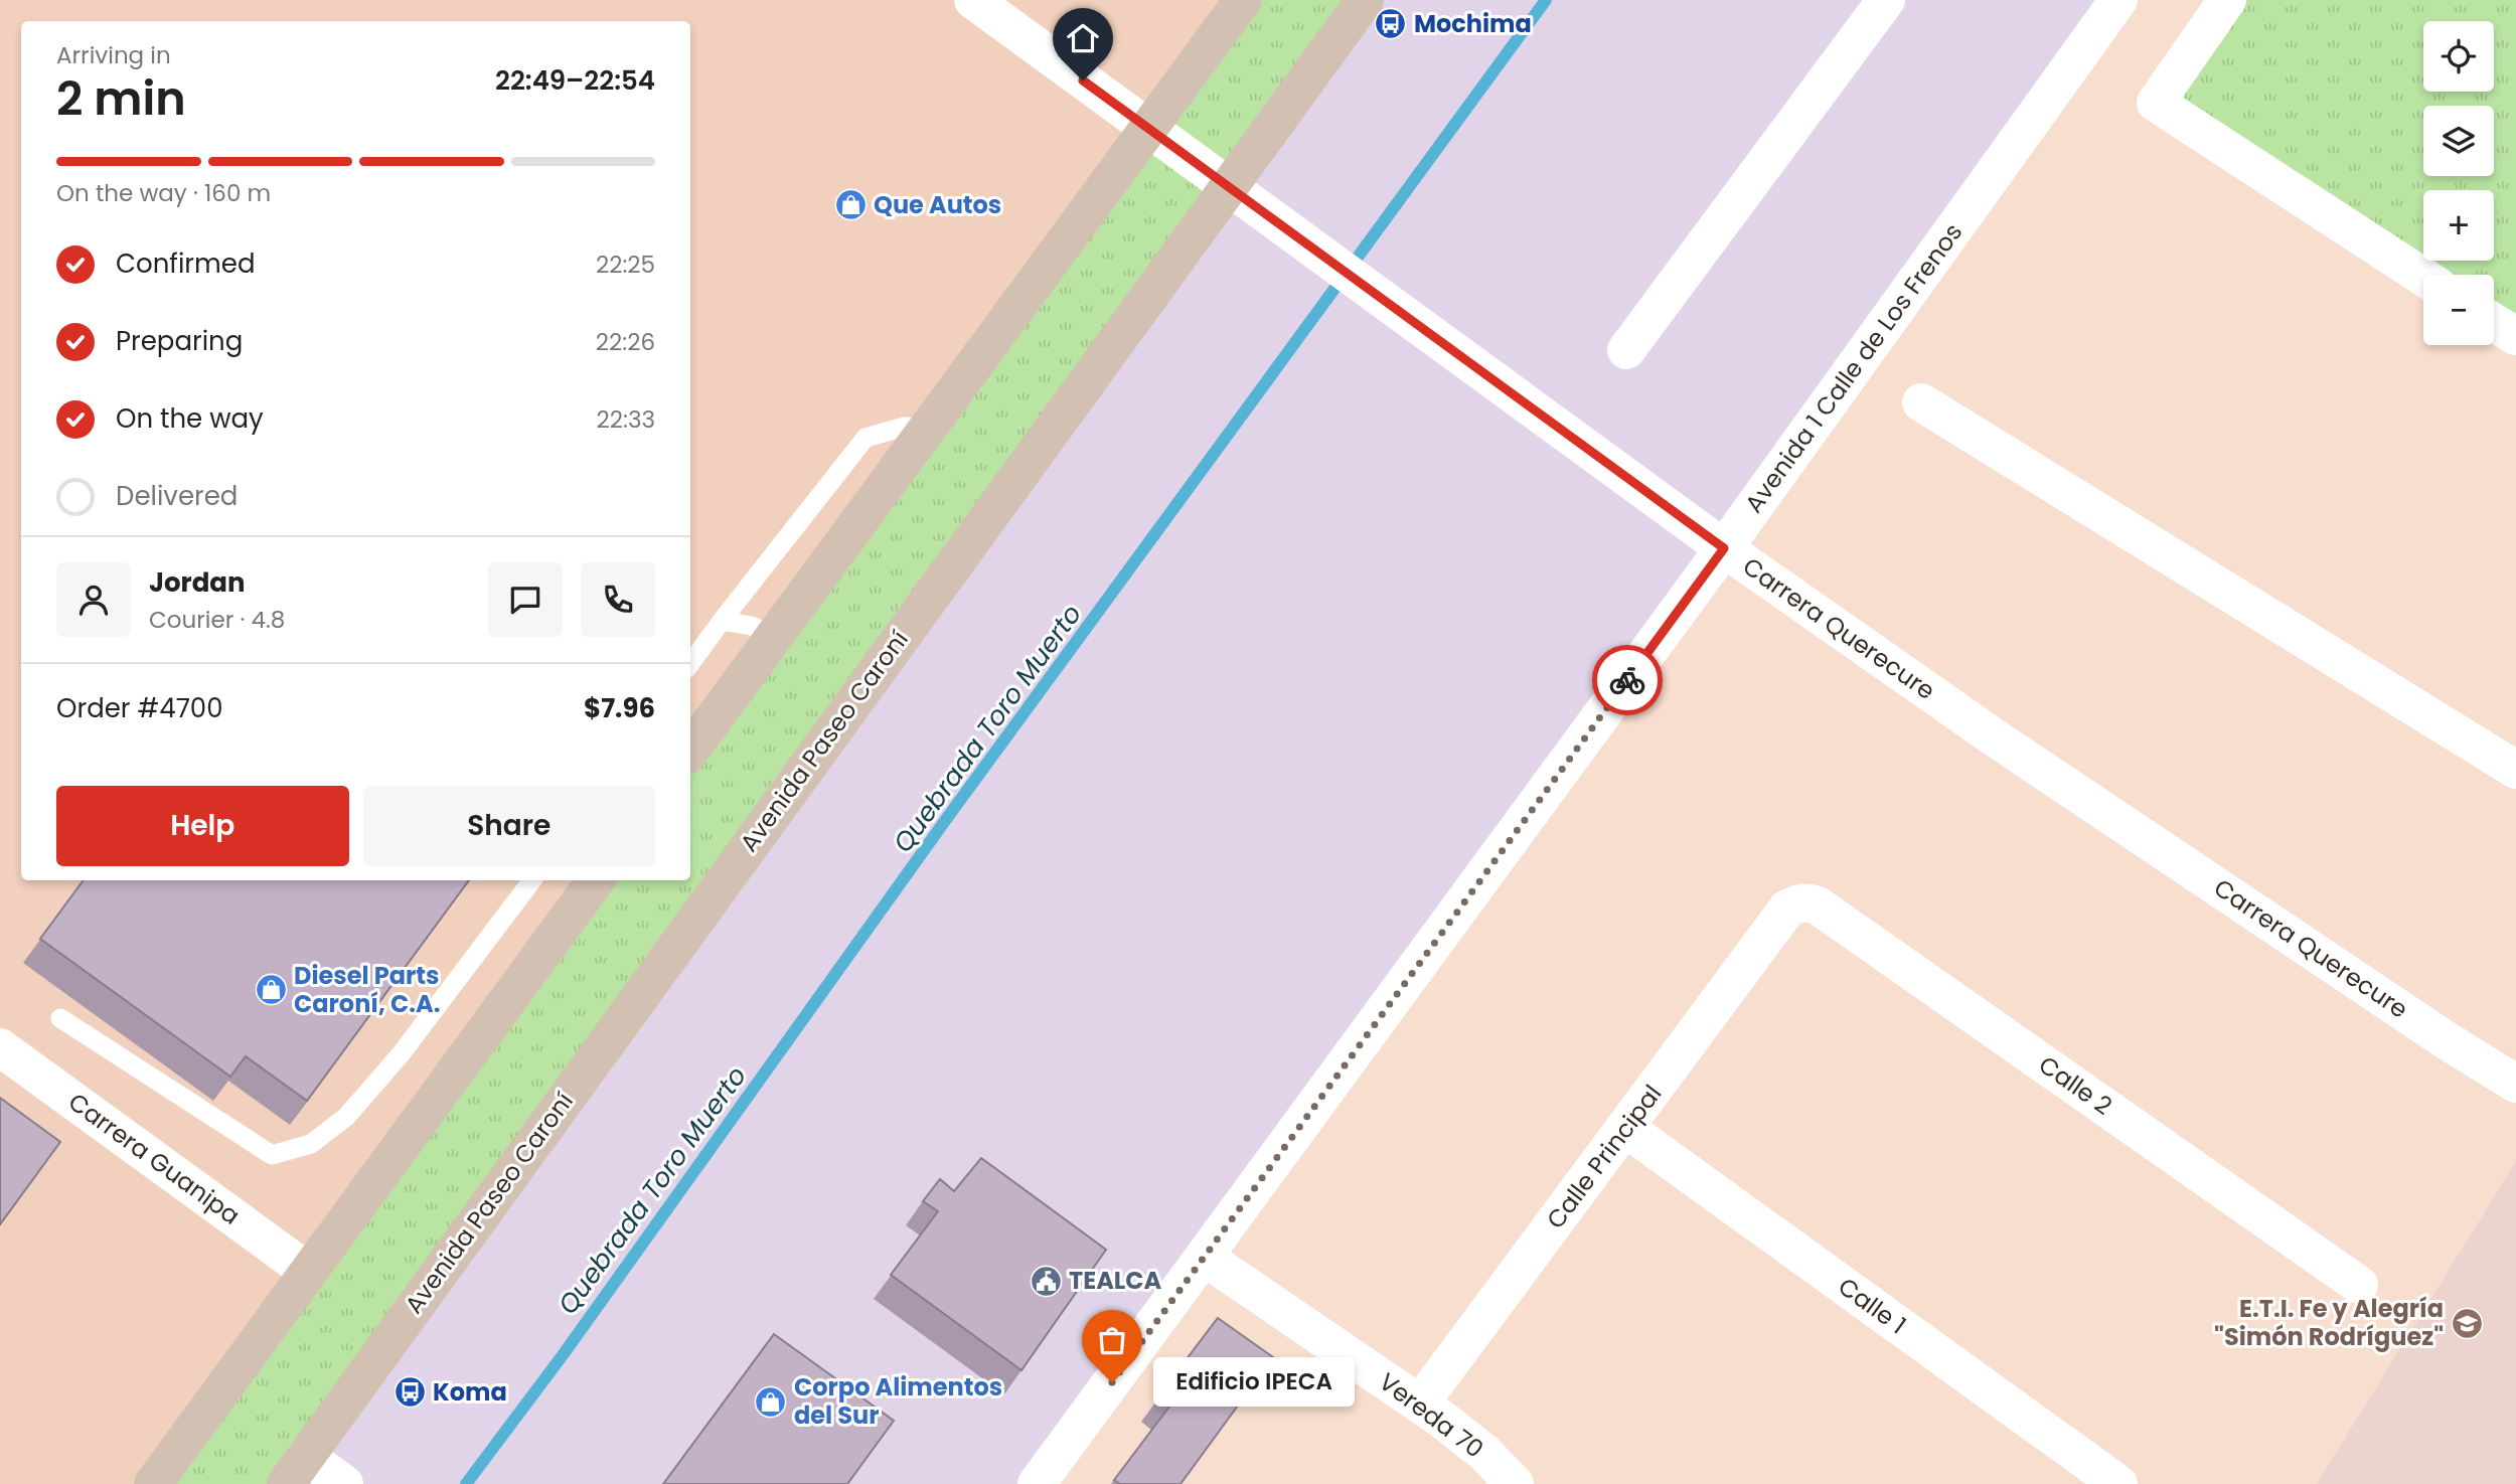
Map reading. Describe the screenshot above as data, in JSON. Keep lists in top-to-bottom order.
{
  "streets": {
    "street": [
      "Avenida 1 Calle de Los Frenos",
      "Carrera Querecure",
      "Avenida Paseo Caroní",
      "Calle 2",
      "Calle Principal",
      "Carrera Guanipa",
      "Calle 1",
      "Vereda 70"
    ]
  },
  "crossings": [
    ["Avenida 1 Calle de Los Frenos", "Carrera Querecure"],
    ["Avenida 1 Calle de Los Frenos", "Vereda 70"],
    ["Carrera Querecure", "Avenida Paseo Caroní"],
    ["Calle 2", "Calle Principal"],
    ["Calle Principal", "Calle 1"],
    ["Calle Principal", "Vereda 70"]
  ],
  "water": ["Quebrada Toro Muerto"],
  "places": {
    "bus stop": ["Mochima", "Koma"],
    "shop": ["Que Autos", "Diesel Parts Caroní, C.A.", "Corpo Alimentos del Sur"],
    "public building": ["TEALCA"],
    "school or university": ["E.T.I. Fe y Alegría \"Simón Rodríguez\""],
    "other": ["Edificio IPECA"]
  },
  "page": {
    "map_buttons": ["+", "−"],
    "heading": ["2 min", "Arriving in", "22:49–22:54"],
    "panel": [
      "Jordan",
      "Courier · 4.8",
      "Order #4700",
      "$7.96"
    ],
    "bar": "On the way · 160 m",
    "list": [
      ["Confirmed", "22:25"],
      ["Preparing", "22:26"],
      ["On the way", "22:33"],
      "Delivered"
    ],
    "buttons": ["Help", "Share"],
    "bubble": "Edificio IPECA"
  }
}
